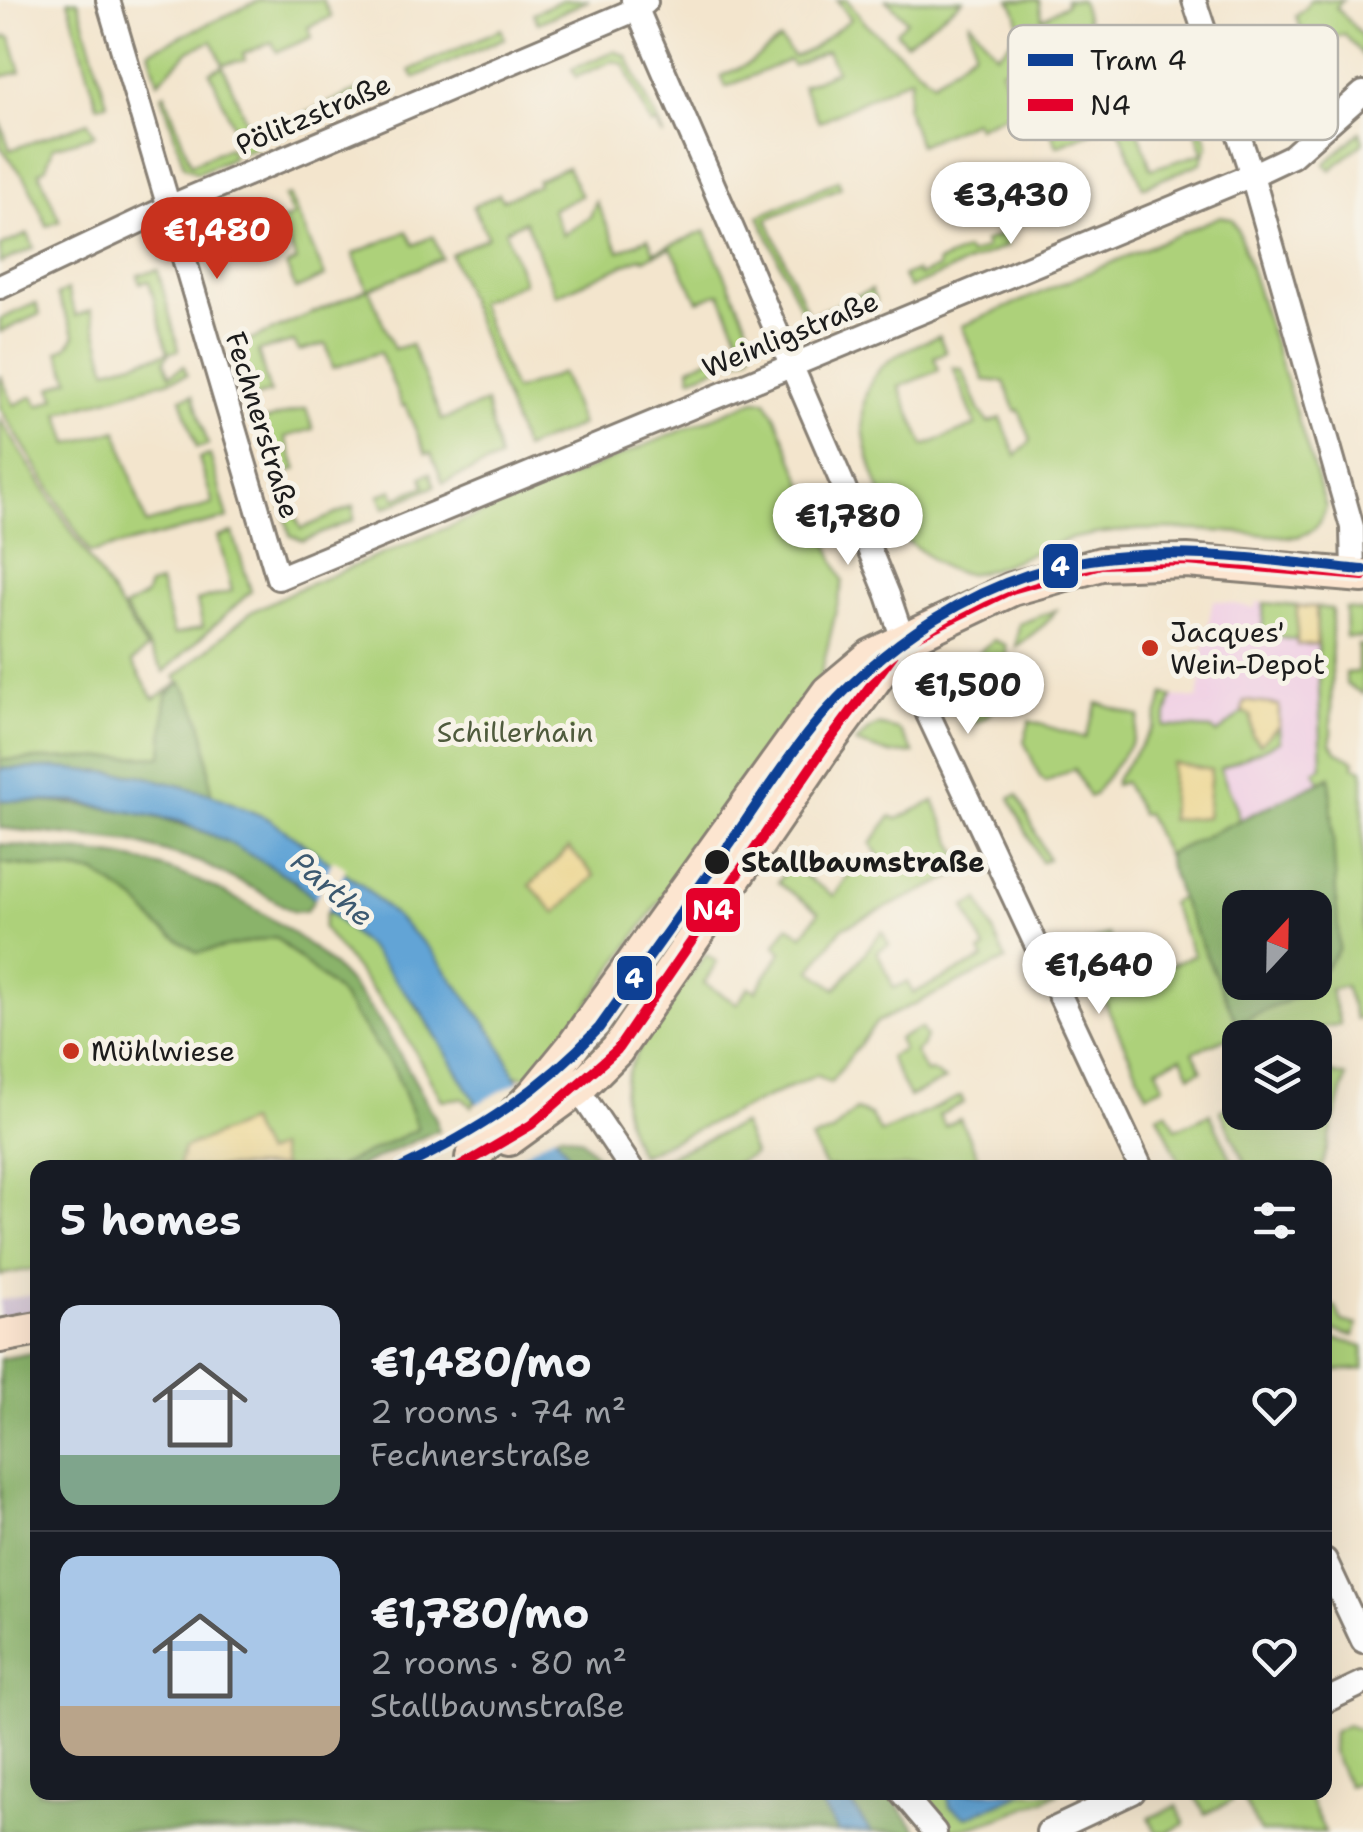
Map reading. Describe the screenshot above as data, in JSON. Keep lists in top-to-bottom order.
{
  "streets": {
    "street": ["Pölitzstraße", "Weinligstraße", "Fechnerstraße"]
  },
  "crossings": [
    ["Pölitzstraße", "Fechnerstraße"],
    ["Weinligstraße", "Fechnerstraße"]
  ],
  "water": ["Parthe"],
  "parks": ["Schillerhain"],
  "places": ["Jacques' Wein-Depot", "Stallbaumstraße", "Mühlwiese"],
  "lines": ["tram line 4", "transit line N4"],
  "legend": ["Tram 4", "N4"],
  "north": "top",
  "page": {
    "price": [
      "€3,430",
      "€1,480",
      "€1,780",
      "€1,500",
      "€1,640"
    ],
    "heading": "5 homes",
    "list": [
      {
        "name": "€1,480/mo",
        "note": "2 rooms · 74 m² · Fechnerstraße"
      },
      {
        "name": "€1,780/mo",
        "note": "2 rooms · 80 m² · Stallbaumstraße"
      }
    ]
  }
}
